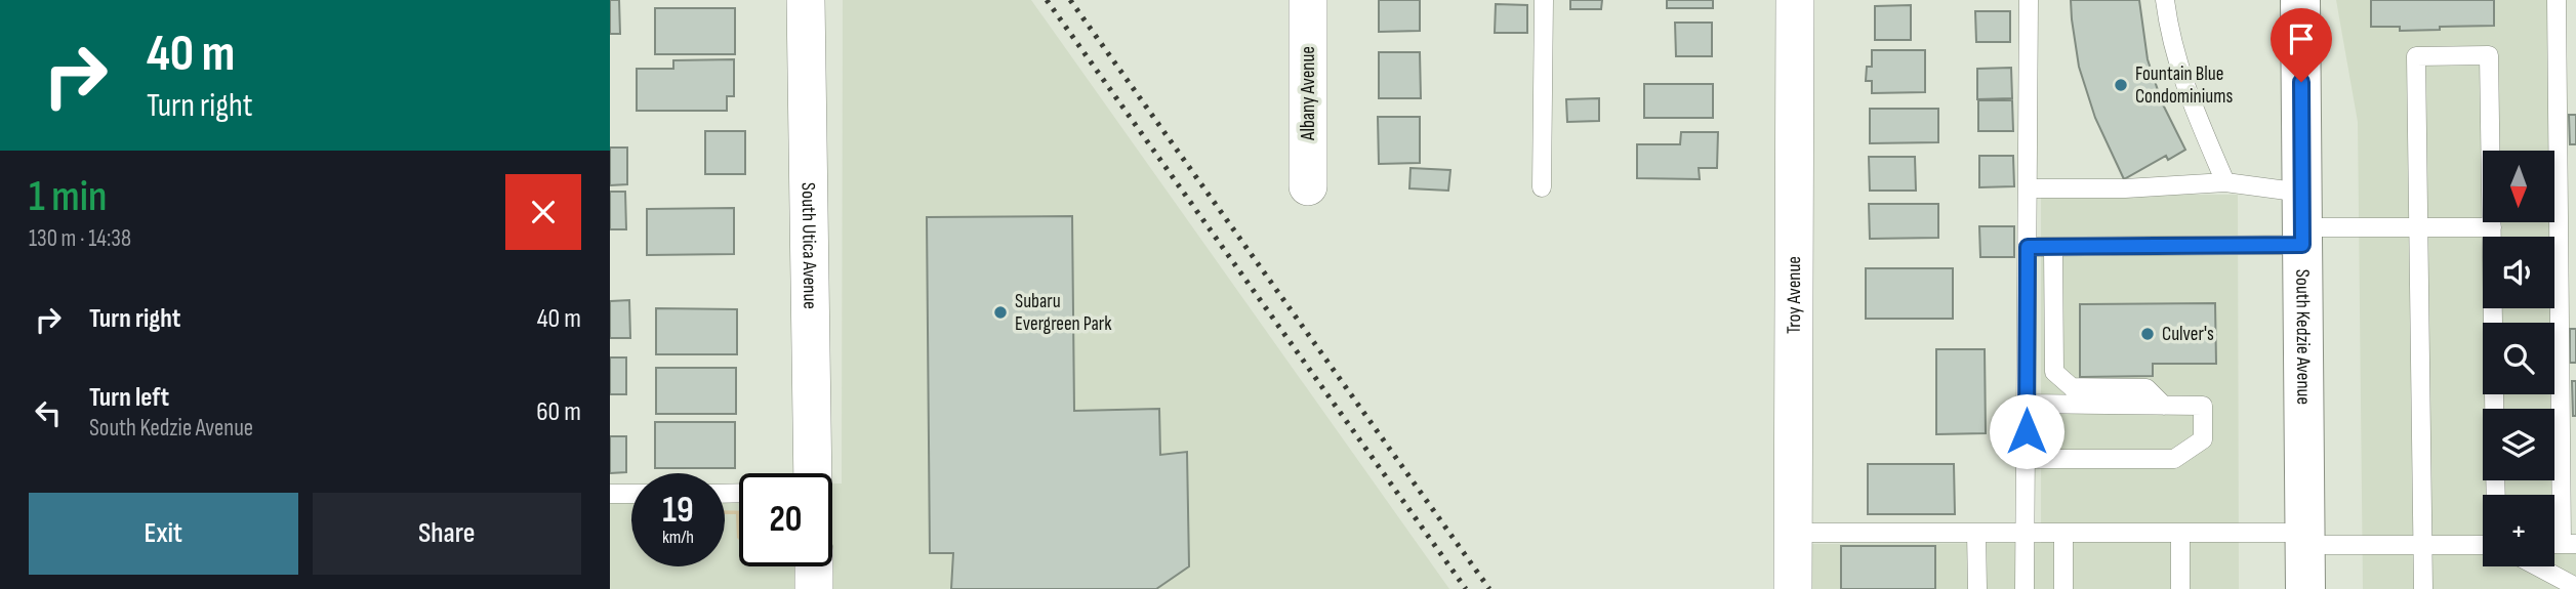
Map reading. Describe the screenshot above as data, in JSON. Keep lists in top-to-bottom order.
{
  "streets": {
    "main road": ["South Kedzie Avenue"],
    "street": ["Albany Avenue", "South Utica Avenue", "Troy Avenue"]
  },
  "places": ["Fountain Blue Condominiums", "Subaru Evergreen Park", "Culver's"],
  "north": "bottom",
  "page": {
    "turn": ["40 m", "Turn right"],
    "heading": ["1 min", "130 m · 14:38"],
    "map_buttons": "+",
    "list": [
      {
        "name": "Turn right",
        "value": "40 m"
      },
      {
        "name": "Turn left",
        "note": "South Kedzie Avenue",
        "value": "60 m"
      }
    ],
    "speed": "19 km/h",
    "limit": "20",
    "buttons": ["Exit", "Share"]
  }
}
